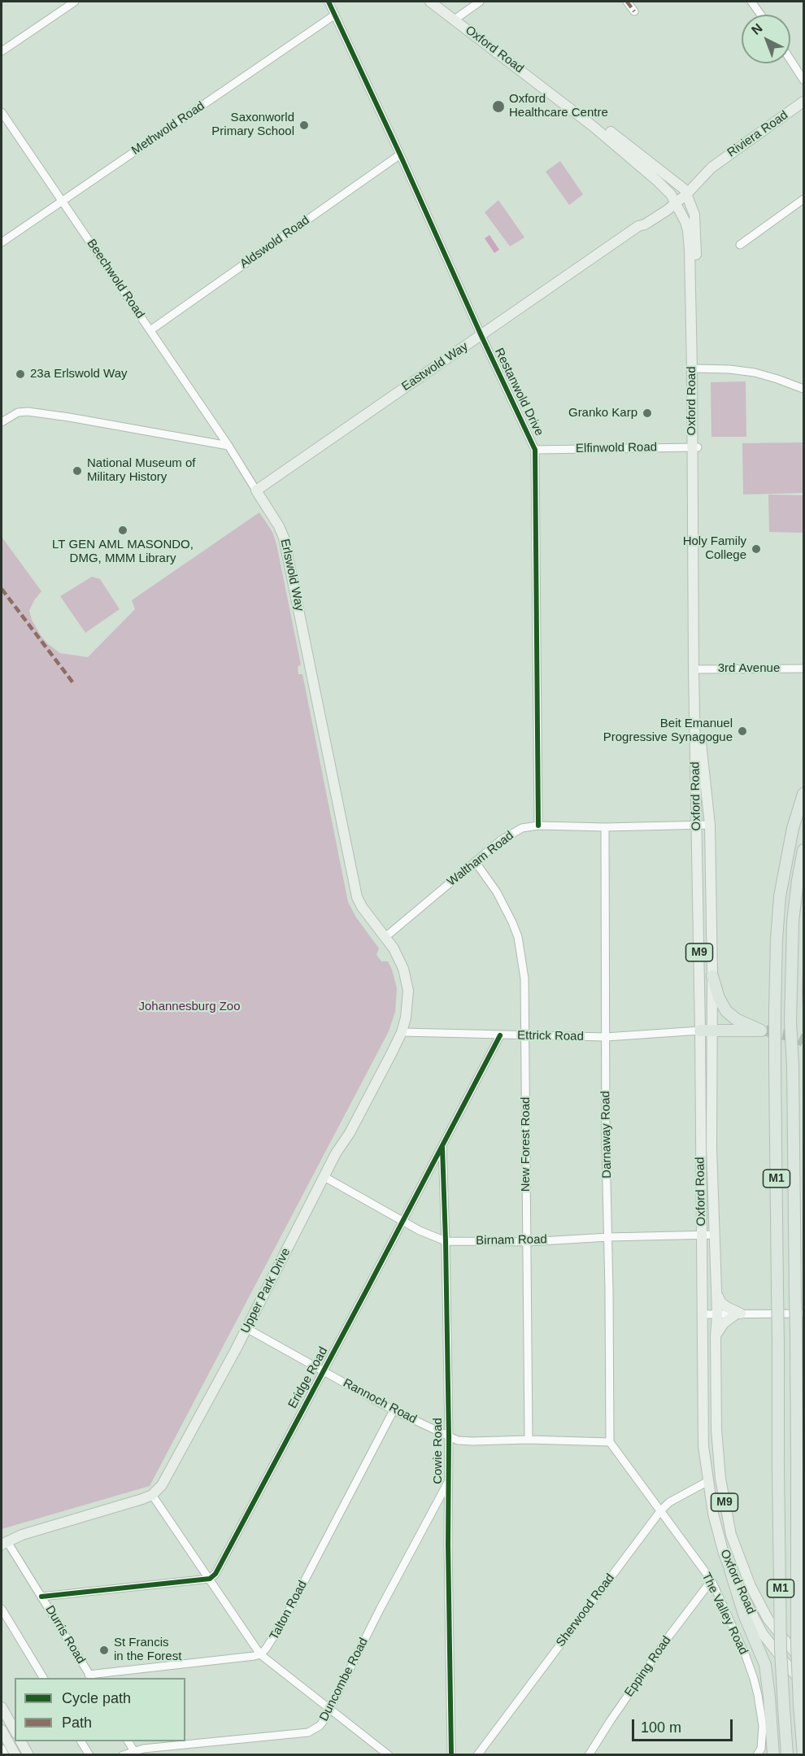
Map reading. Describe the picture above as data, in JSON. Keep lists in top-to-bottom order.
{
  "streets": {
    "highway": ["M1"],
    "main road": [
      "Oxford Road",
      "Riviera Road",
      "Eastwold Way",
      "Erlswold Way",
      "M9",
      "Upper Park Drive"
    ],
    "street": [
      "Methwold Road",
      "Aldswold Road",
      "Beechwold Road",
      "Restanwold Drive",
      "Elfinwold Road",
      "3rd Avenue",
      "Waltham Road",
      "Ettrick Road",
      "Darnaway Road",
      "New Forest Road",
      "Birnam Road",
      "Eridge Road",
      "Rannoch Road",
      "Cowie Road",
      "Talton Road",
      "Sherwood Road",
      "The Valley Road",
      "Durris Road",
      "Epping Road",
      "Duncombe Road"
    ]
  },
  "crossings": [
    ["Oxford Road", "Riviera Road"],
    ["Oxford Road", "Eastwold Way"],
    ["Oxford Road", "Elfinwold Road"],
    ["Oxford Road", "3rd Avenue"],
    ["Oxford Road", "Waltham Road"],
    ["Oxford Road", "Ettrick Road"],
    ["Oxford Road", "Birnam Road"],
    ["Oxford Road", "Sherwood Road"],
    ["Methwold Road", "Beechwold Road"],
    ["Methwold Road", "Restanwold Drive"],
    ["Riviera Road", "Eastwold Way"],
    ["Aldswold Road", "Beechwold Road"],
    ["Aldswold Road", "Restanwold Drive"],
    ["Beechwold Road", "Erlswold Way"],
    ["Eastwold Way", "Restanwold Drive"],
    ["Eastwold Way", "Erlswold Way"],
    ["Restanwold Drive", "Elfinwold Road"],
    ["Restanwold Drive", "Waltham Road"],
    ["Erlswold Way", "Waltham Road"],
    ["Erlswold Way", "Upper Park Drive"],
    ["Waltham Road", "Darnaway Road"],
    ["Waltham Road", "New Forest Road"],
    ["Waltham Road", "Upper Park Drive"],
    ["Ettrick Road", "Darnaway Road"],
    ["Ettrick Road", "New Forest Road"],
    ["Ettrick Road", "Upper Park Drive"],
    ["Ettrick Road", "Eridge Road"],
    ["Darnaway Road", "Birnam Road"],
    ["Darnaway Road", "Rannoch Road"],
    ["Darnaway Road", "The Valley Road"],
    ["New Forest Road", "Birnam Road"],
    ["New Forest Road", "Rannoch Road"],
    ["Birnam Road", "Upper Park Drive"],
    ["Birnam Road", "Eridge Road"],
    ["Birnam Road", "Cowie Road"],
    ["Upper Park Drive", "Rannoch Road"],
    ["Eridge Road", "Rannoch Road"],
    ["Eridge Road", "Cowie Road"],
    ["Rannoch Road", "Cowie Road"],
    ["Rannoch Road", "Talton Road"],
    ["Rannoch Road", "The Valley Road"],
    ["Cowie Road", "Duncombe Road"],
    ["Sherwood Road", "The Valley Road"],
    ["The Valley Road", "Epping Road"]
  ],
  "parks": ["Johannesburg Zoo"],
  "places": [
    "Oxford Healthcare Centre",
    "Saxonworld Primary School",
    "23a Erlswold Way",
    "Granko Karp",
    "National Museum of Military History",
    "LT GEN AML MASONDO, DMG, MMM Library",
    "Holy Family College",
    "Beit Emanuel Progressive Synagogue",
    "St Francis in the Forest"
  ],
  "legend": ["Cycle path", "Path"],
  "scale_bar": "100 m",
  "north": "top left"
}
